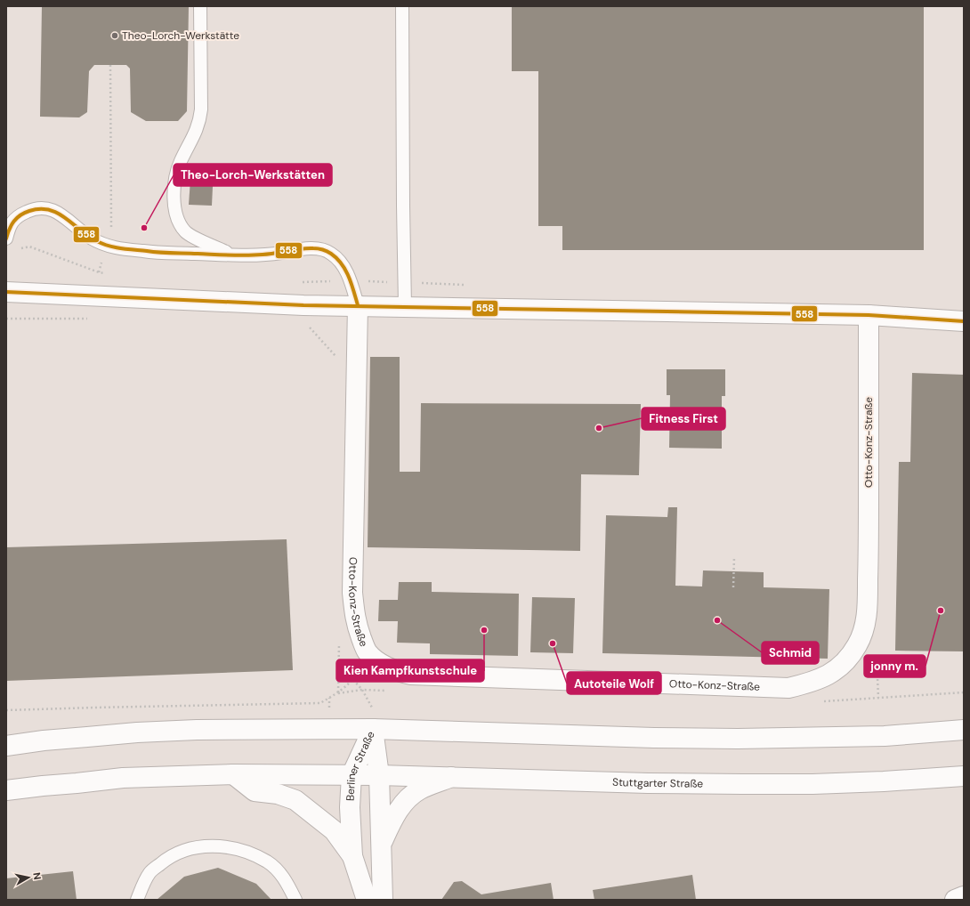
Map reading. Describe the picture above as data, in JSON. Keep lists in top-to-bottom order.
{
  "streets": {
    "street": ["Otto-Konz-Straße", "Berliner Straße", "Stuttgarter Straße"]
  },
  "crossings": [
    ["Berliner Straße", "Stuttgarter Straße"]
  ],
  "places": [
    "Theo-Lorch-Werkstätte",
    "Theo-Lorch-Werkstätten",
    "Fitness First",
    "jonny m.",
    "Schmid",
    "Kien Kampfkunstschule",
    "Autoteile Wolf"
  ],
  "lines": ["transit line 558"],
  "north": "right"
}
